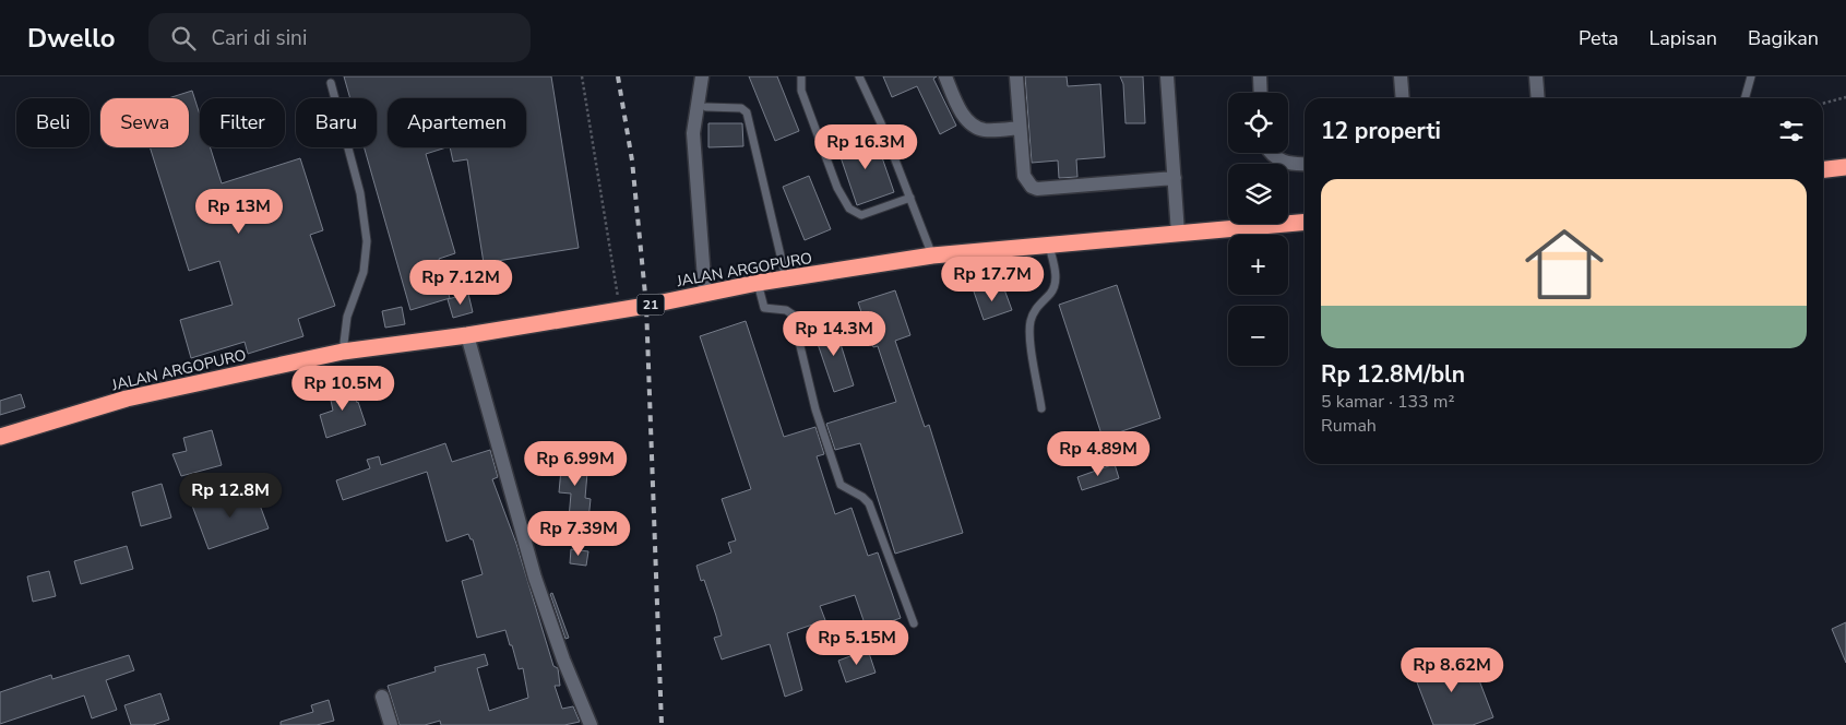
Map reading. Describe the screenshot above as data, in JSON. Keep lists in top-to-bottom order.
{
  "streets": {
    "highway": ["JALAN ARGOPURO", "21"]
  },
  "page": {
    "header": "Dwello",
    "search": "Cari di sini",
    "nav": ["Peta", "Lapisan", "Bagikan"],
    "map_buttons": ["+", "−"],
    "chip": [
      "Beli",
      "Sewa",
      "Filter",
      "Baru",
      "Apartemen"
    ],
    "heading": "12 properti",
    "price": [
      "Rp 16.3M",
      "Rp 13M",
      "Rp 17.7M",
      "Rp 7.12M",
      "Rp 14.3M",
      "Rp 10.5M",
      "Rp 4.89M",
      "Rp 6.99M",
      "Rp 12.8M",
      "Rp 7.39M",
      "Rp 5.15M",
      "Rp 8.62M"
    ],
    "list": [
      {
        "name": "Rp 12.8M/bln",
        "note": "5 kamar · 133 m² · Rumah"
      }
    ]
  }
}
